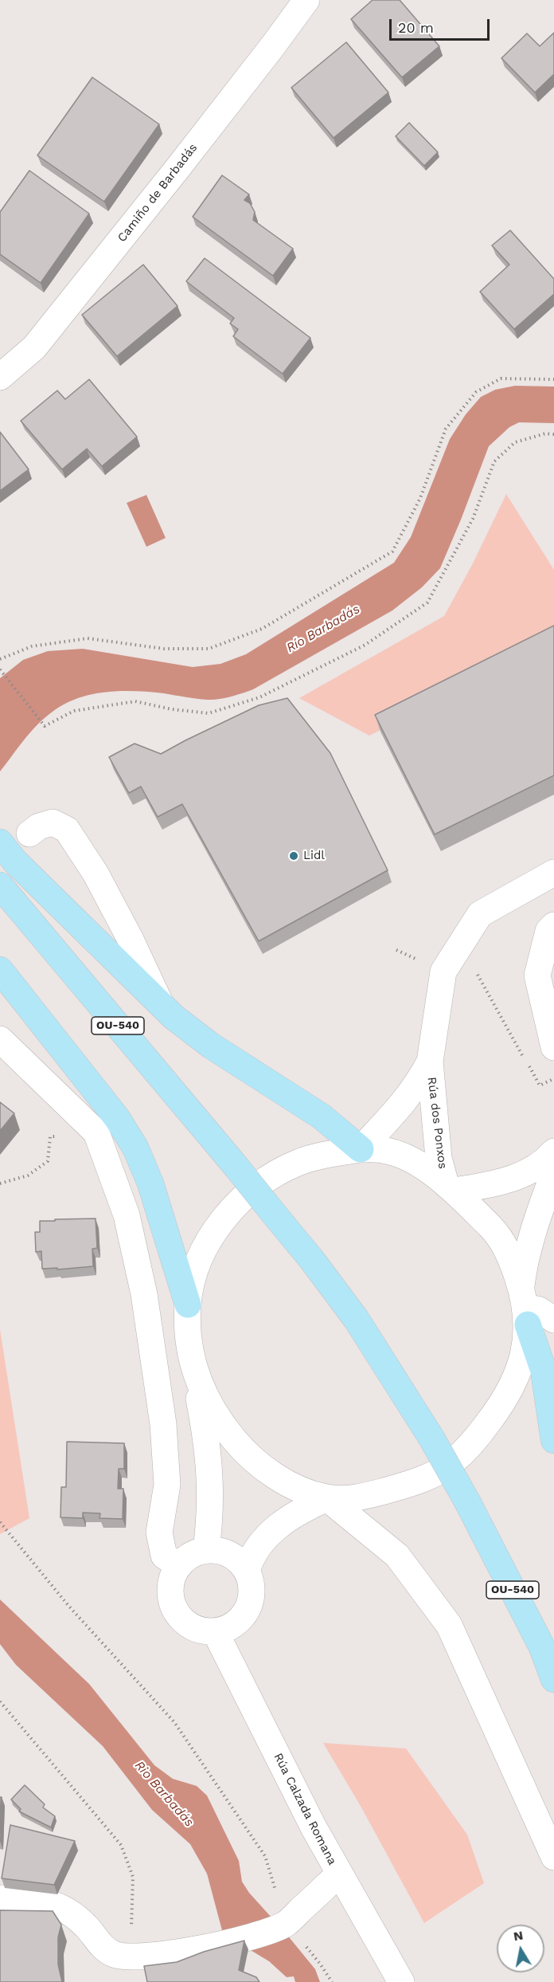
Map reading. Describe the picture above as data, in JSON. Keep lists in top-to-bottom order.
{
  "streets": {
    "main road": ["OU-540"],
    "street": ["Camiño de Barbadás", "Rúa dos Ponxos", "Rúa Calzada Romana"]
  },
  "water": ["Río Barbadás", "Rio Barbadás"],
  "places": ["Lidl"],
  "scale_bar": "20 m",
  "north": "top"
}
